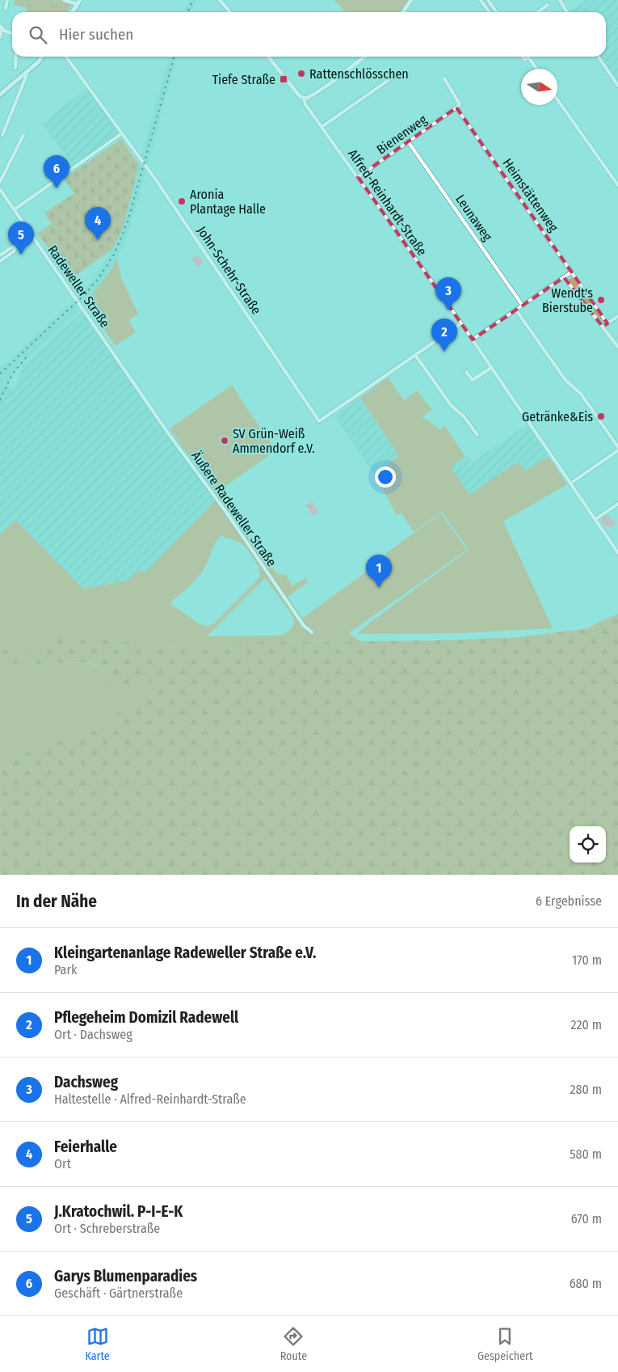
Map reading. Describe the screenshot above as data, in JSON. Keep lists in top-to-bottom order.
{
  "streets": {
    "street": [
      "Bienenweg",
      "Heimstättenweg",
      "Alfred-Reinhardt-Straße",
      "Leunaweg",
      "John-Schehr-Straße",
      "Radeweller Straße",
      "Äußere Radeweller Straße"
    ]
  },
  "crossings": [
    ["Bienenweg", "Heimstättenweg"],
    ["Bienenweg", "Alfred-Reinhardt-Straße"],
    ["Bienenweg", "Leunaweg"],
    ["Radeweller Straße", "Äußere Radeweller Straße"]
  ],
  "places": {
    "other": [
      "Rattenschlösschen",
      "Aronia Plantage Halle",
      "Wendt's Bierstube",
      "Getränke&Eis",
      "SV Grün-Weiß Ammendorf e.V."
    ],
    "transit": ["Tiefe Straße"]
  },
  "north": "right",
  "page": {
    "search": "Hier suchen",
    "pins": [
      "6",
      "4",
      "5",
      "3",
      "2",
      "1"
    ],
    "heading": ["In der Nähe", "6 Ergebnisse"],
    "list": [
      {
        "mark": "1",
        "name": "Kleingartenanlage Radeweller Straße e.V.",
        "note": "Park",
        "value": "170 m"
      },
      {
        "mark": "2",
        "name": "Pflegeheim Domizil Radewell",
        "note": "Ort · Dachsweg",
        "value": "220 m"
      },
      {
        "mark": "3",
        "name": "Dachsweg",
        "note": "Haltestelle · Alfred-Reinhardt-Straße",
        "value": "280 m"
      },
      {
        "mark": "4",
        "name": "Feierhalle",
        "note": "Ort",
        "value": "580 m"
      },
      {
        "mark": "5",
        "name": "J.Kratochwil. P-I-E-K",
        "note": "Ort · Schreberstraße",
        "value": "670 m"
      },
      {
        "mark": "6",
        "name": "Garys Blumenparadies",
        "note": "Geschäft · Gärtnerstraße",
        "value": "680 m"
      }
    ],
    "nav": ["Karte", "Route", "Gespeichert"]
  }
}
